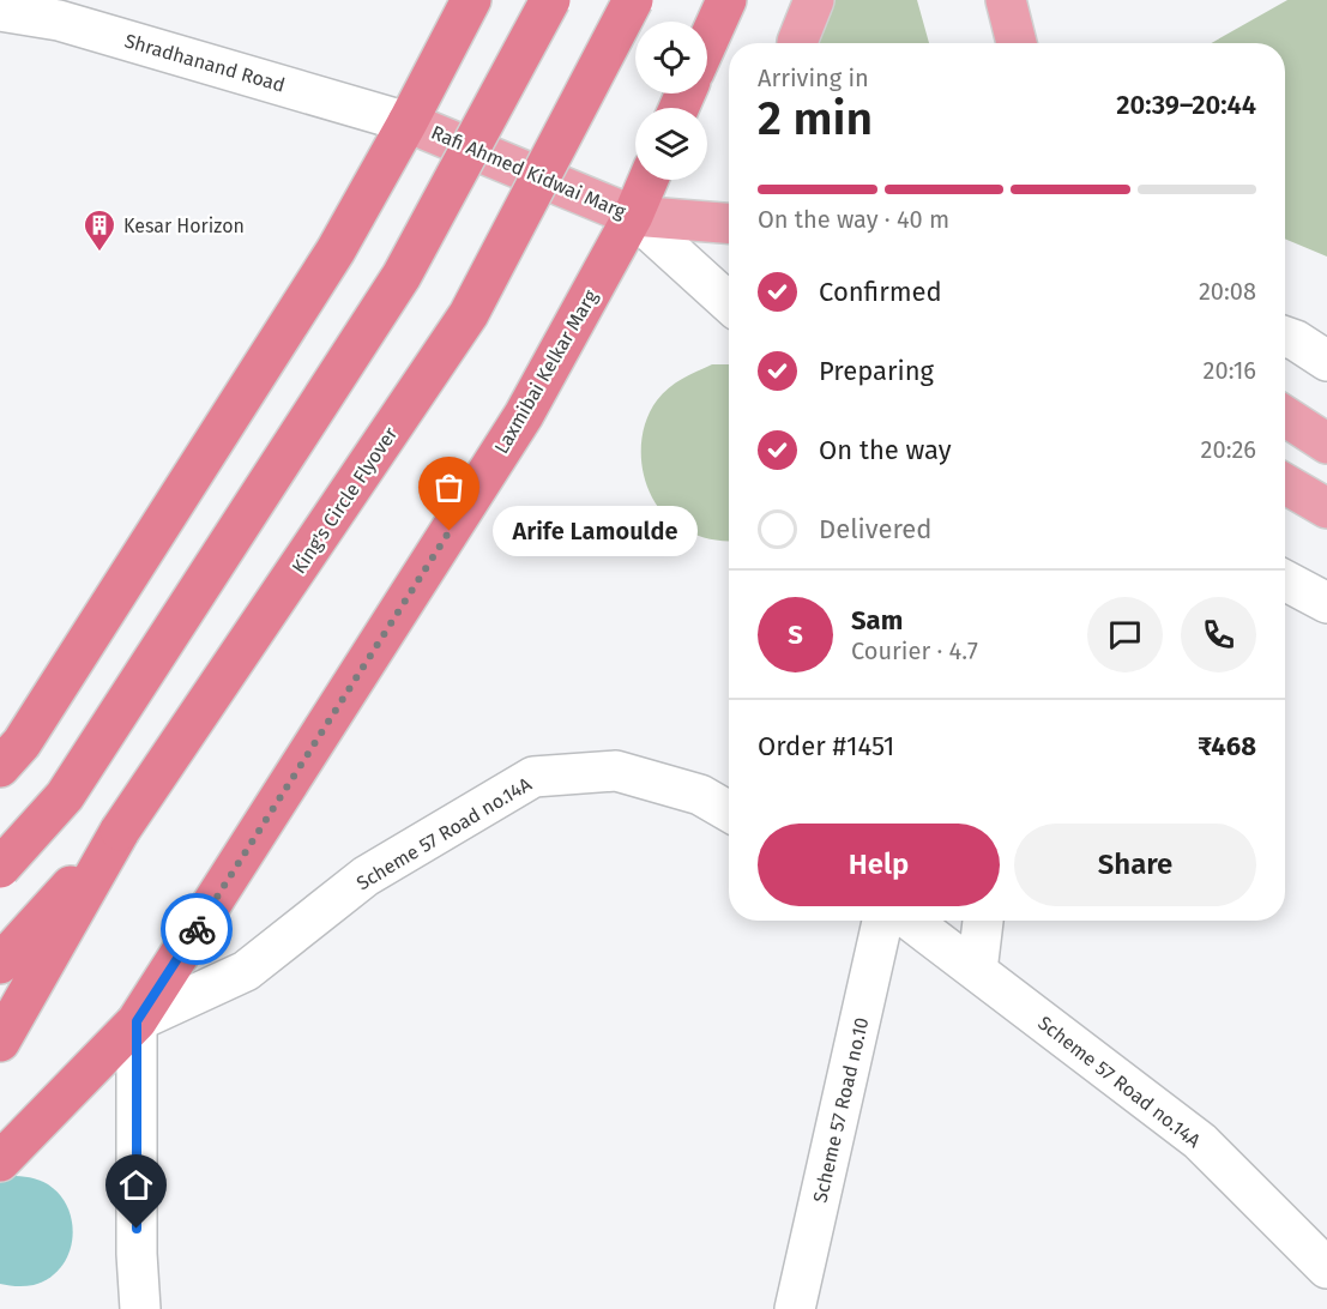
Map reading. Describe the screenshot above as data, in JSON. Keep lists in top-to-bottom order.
{
  "streets": {
    "highway": ["Laxmibai Kelkar Marg", "King's Circle Flyover"],
    "main road": ["Rafi Ahmed Kidwai Marg"],
    "street": ["Shradhanand Road", "Scheme 57 Road no.14A", "Scheme 57 Road no.10"]
  },
  "crossings": [
    ["Shradhanand Road", "Rafi Ahmed Kidwai Marg"],
    ["Rafi Ahmed Kidwai Marg", "Laxmibai Kelkar Marg"],
    ["Laxmibai Kelkar Marg", "Scheme 57 Road no.14A"]
  ],
  "places": {
    "building": ["Kesar Horizon"],
    "other": ["Arife Lamoulde"]
  },
  "page": {
    "heading": ["2 min", "Arriving in", "20:39–20:44"],
    "panel": [
      "Sam",
      "Courier · 4.7",
      "Order #1451",
      "₹468"
    ],
    "bar": "On the way · 40 m",
    "list": [
      ["Confirmed", "20:08"],
      ["Preparing", "20:16"],
      ["On the way", "20:26"],
      "Delivered"
    ],
    "bubble": "Arife Lamoulde",
    "round": "S",
    "buttons": ["Help", "Share"]
  }
}
